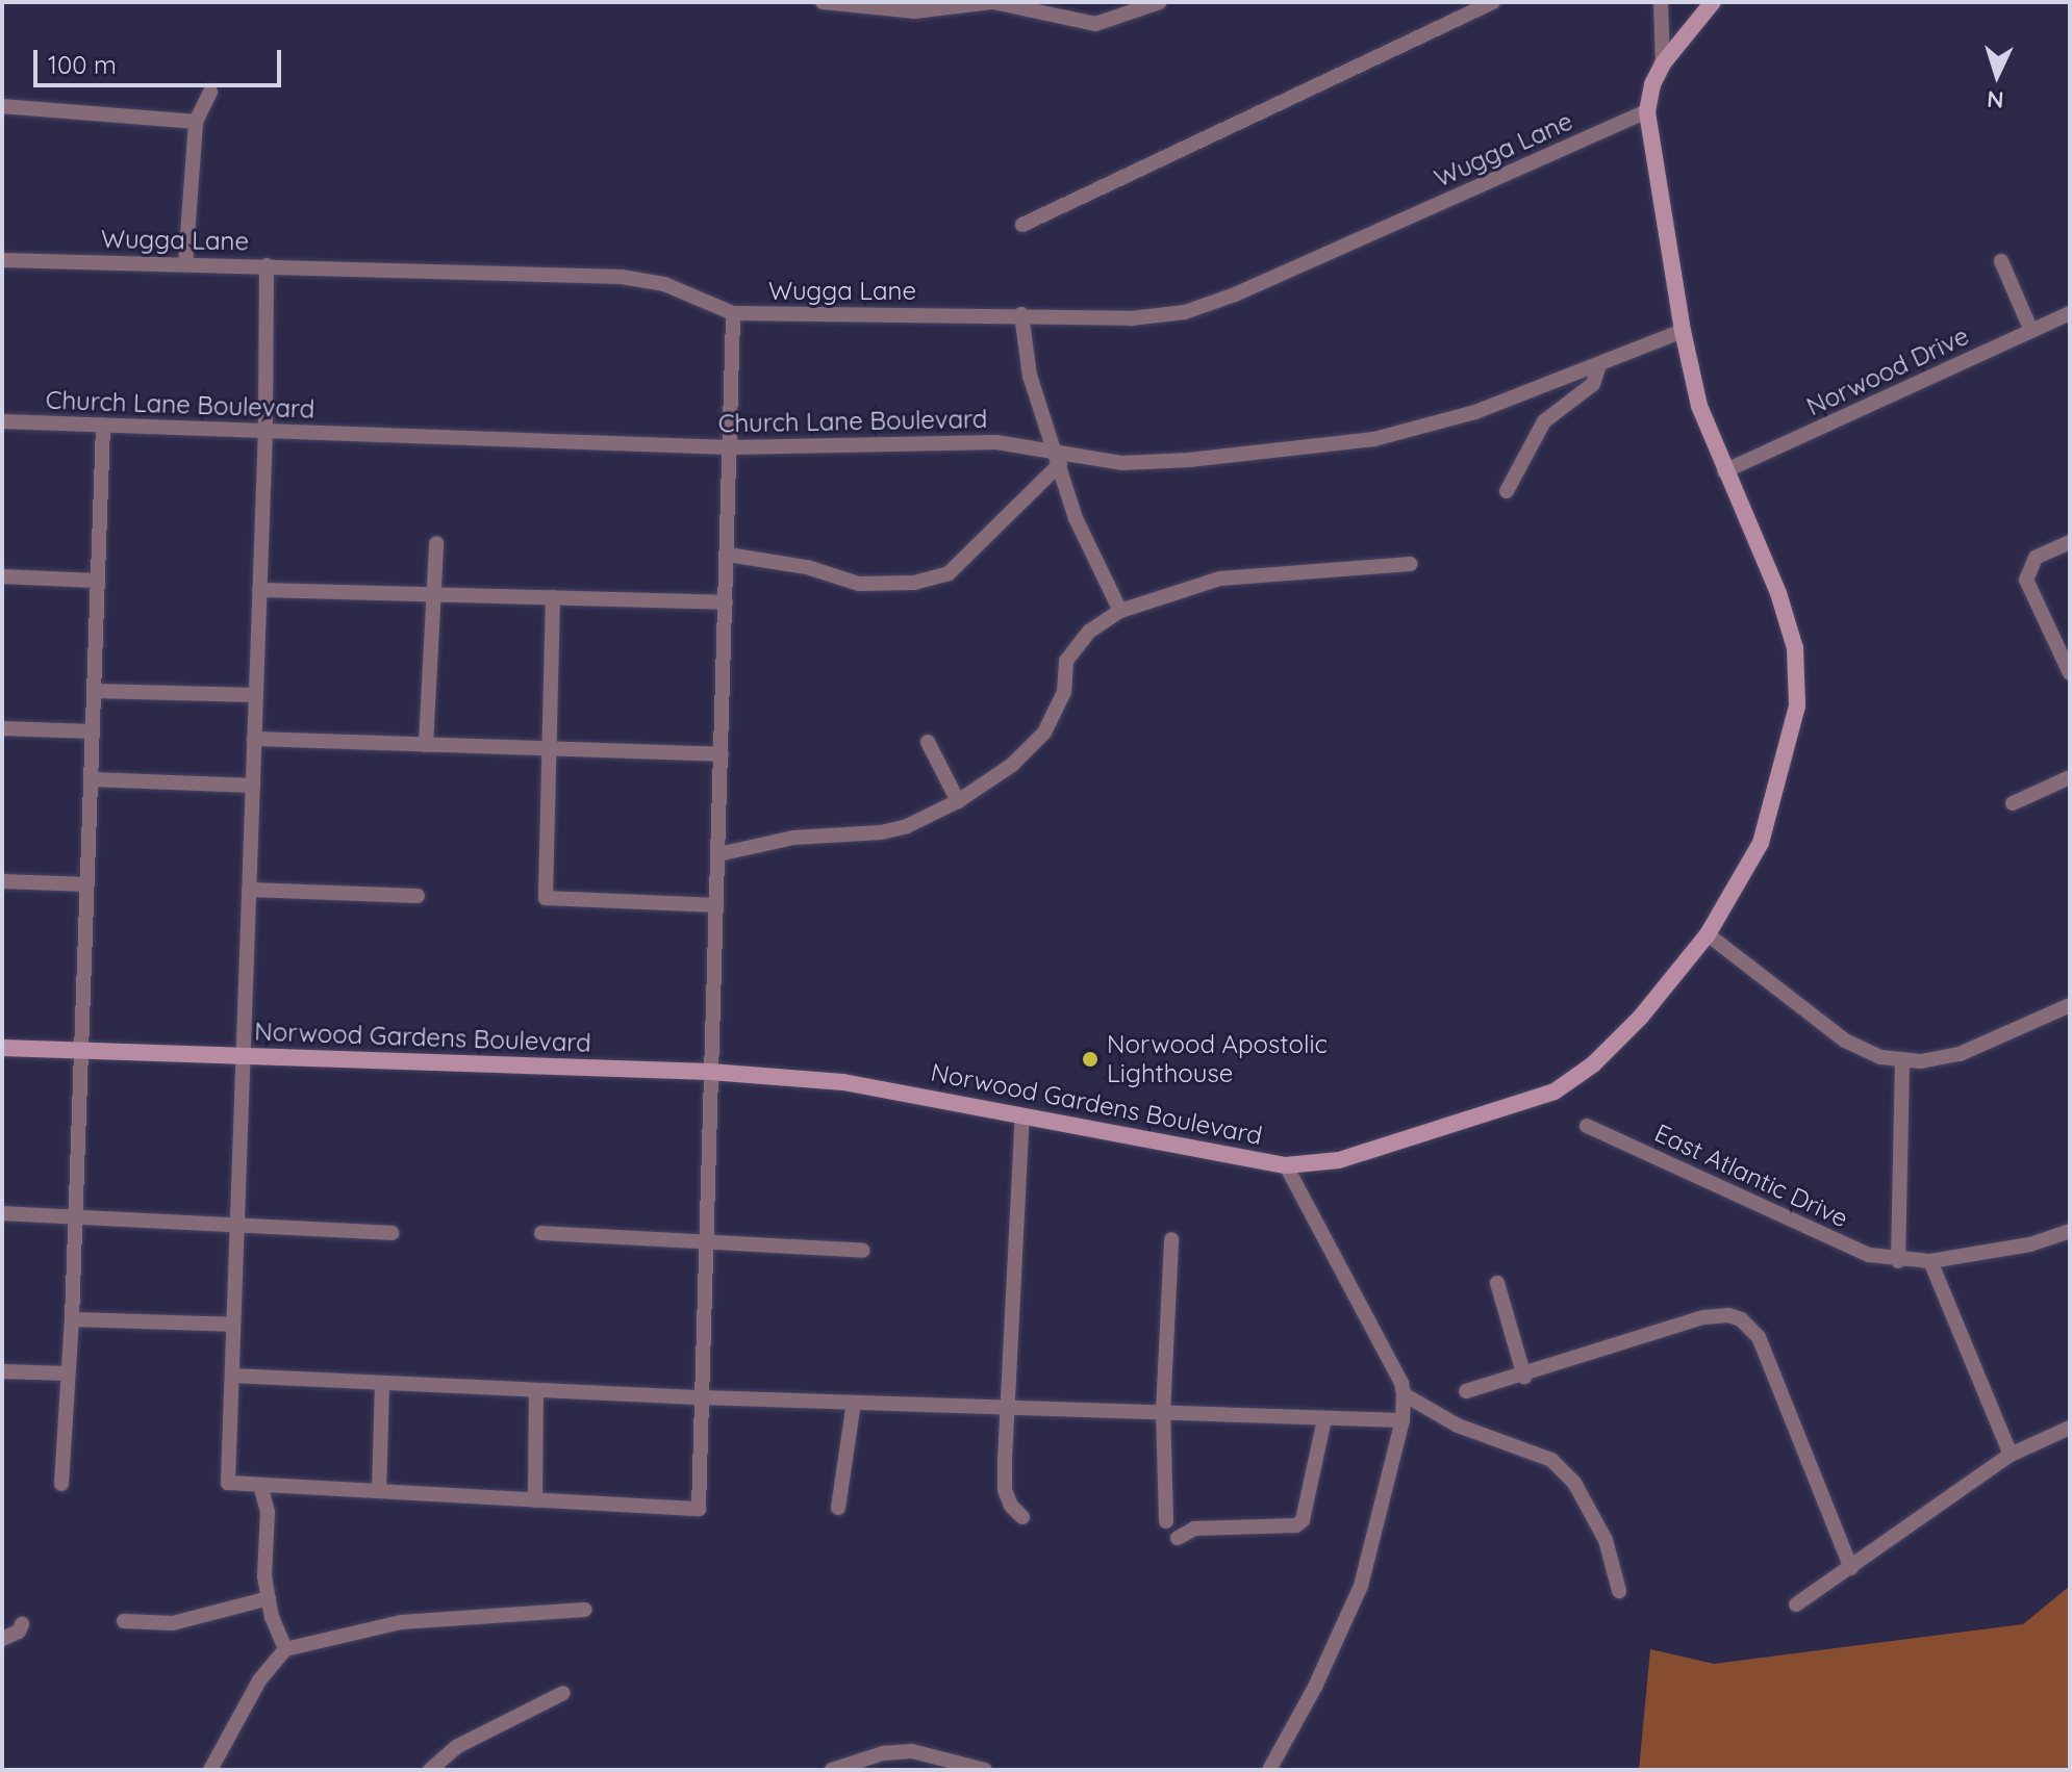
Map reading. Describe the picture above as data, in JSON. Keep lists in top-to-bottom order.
{
  "streets": {
    "street": [
      "Wugga Lane",
      "Norwood Drive",
      "Church Lane Boulevard",
      "Norwood Gardens Boulevard",
      "East Atlantic Drive"
    ]
  },
  "crossings": [
    ["Wugga Lane", "Norwood Gardens Boulevard"],
    ["Norwood Drive", "Norwood Gardens Boulevard"],
    ["Church Lane Boulevard", "Norwood Gardens Boulevard"]
  ],
  "places": ["Norwood Apostolic Lighthouse"],
  "scale_bar": "100 m",
  "north": "bottom"
}
